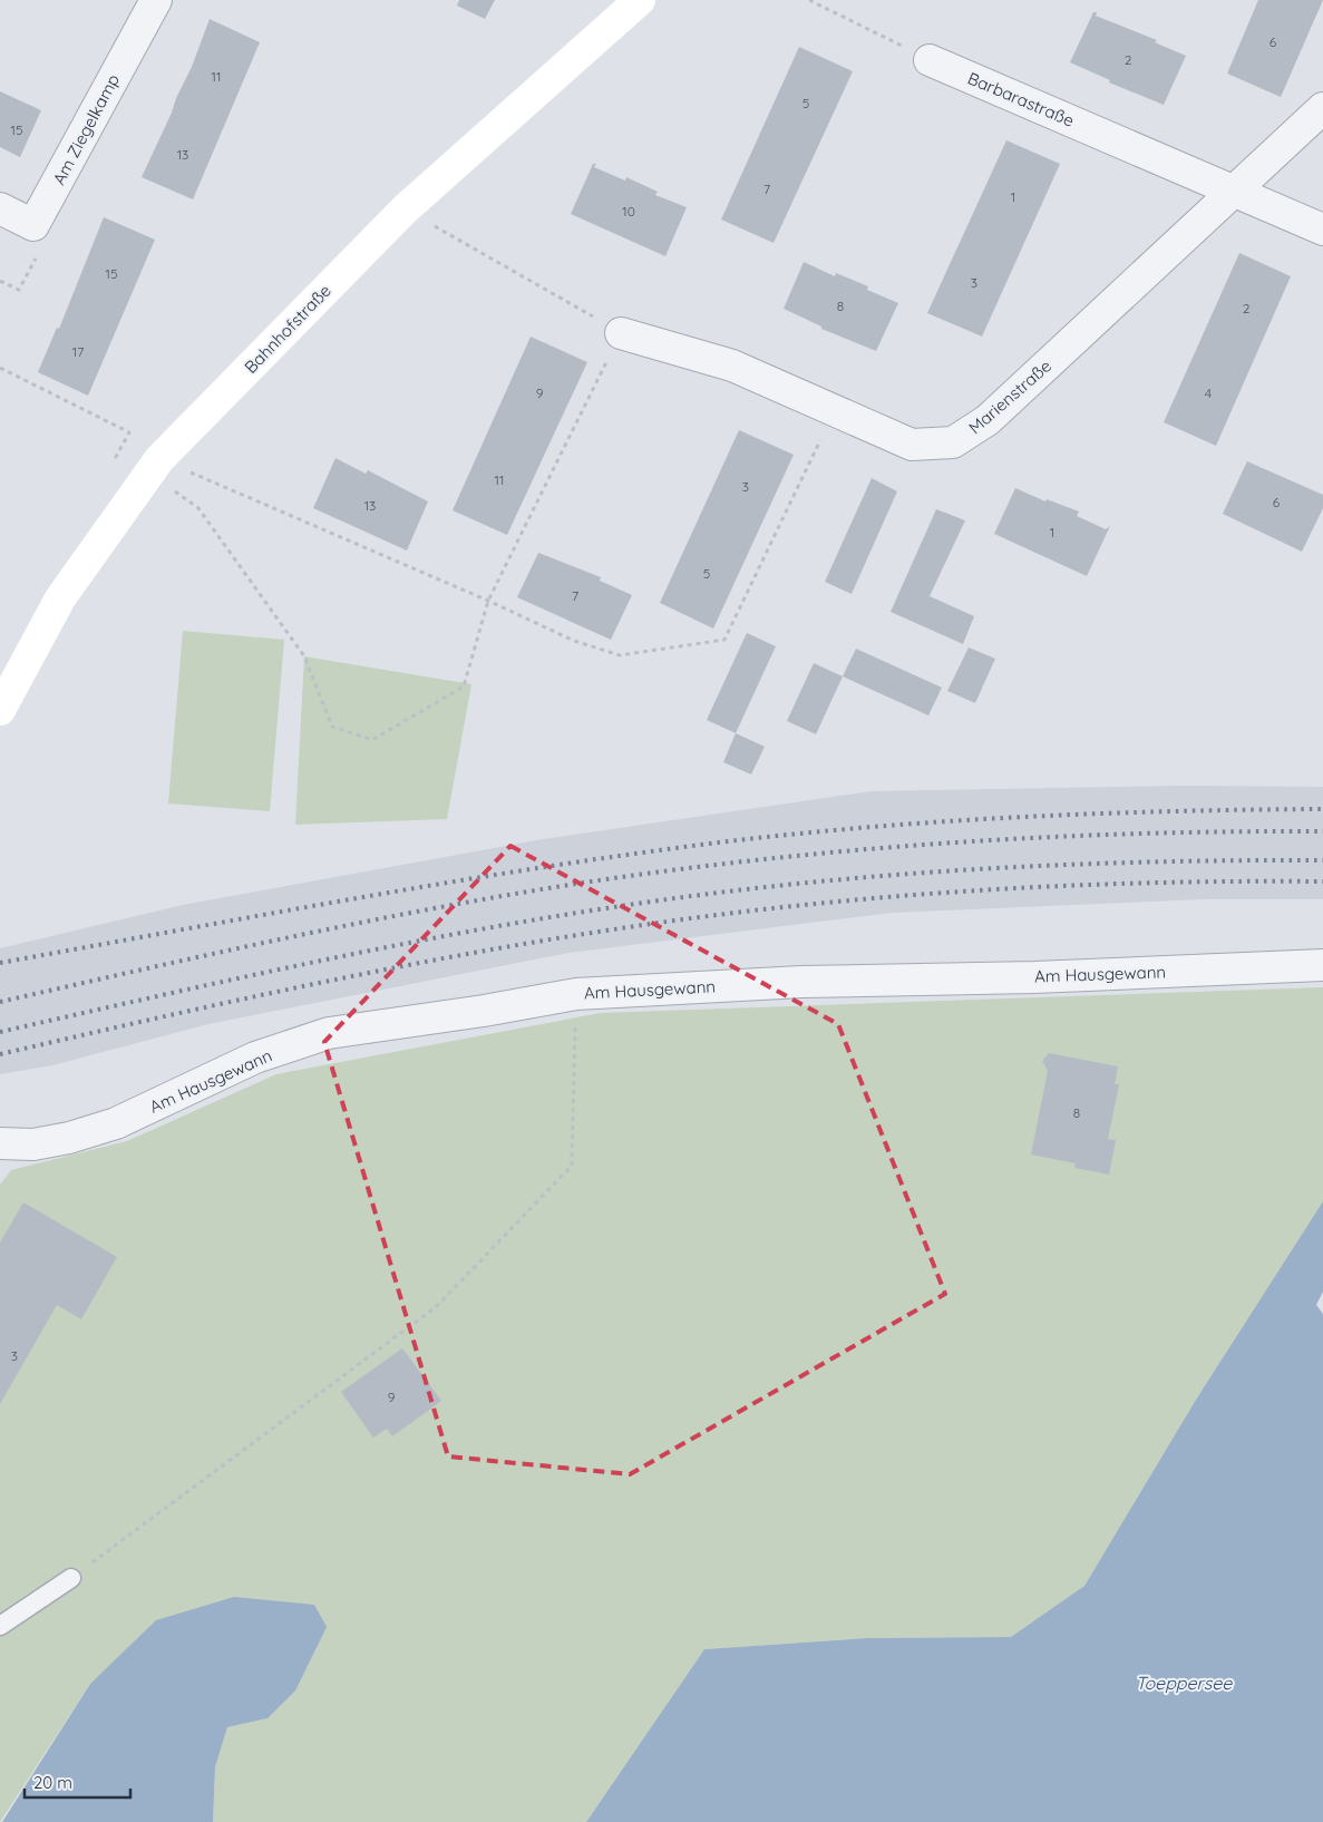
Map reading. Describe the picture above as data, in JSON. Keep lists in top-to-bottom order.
{
  "streets": {
    "main road": ["Bahnhofstraße"],
    "street": [
      "Barbarastraße",
      "Am Ziegelkamp",
      "Marienstraße",
      "Am Hausgewann"
    ]
  },
  "crossings": [
    ["Barbarastraße", "Marienstraße"]
  ],
  "water": ["Toeppersee"],
  "house_numbers": [
    "6",
    "2",
    "11",
    "5",
    "15",
    "13",
    "7",
    "1",
    "10",
    "15",
    "3",
    "8",
    "2",
    "17",
    "9",
    "4",
    "11",
    "3",
    "6",
    "13",
    "1",
    "5",
    "7",
    "8",
    "3",
    "9"
  ],
  "scale_bar": "20 m"
}
